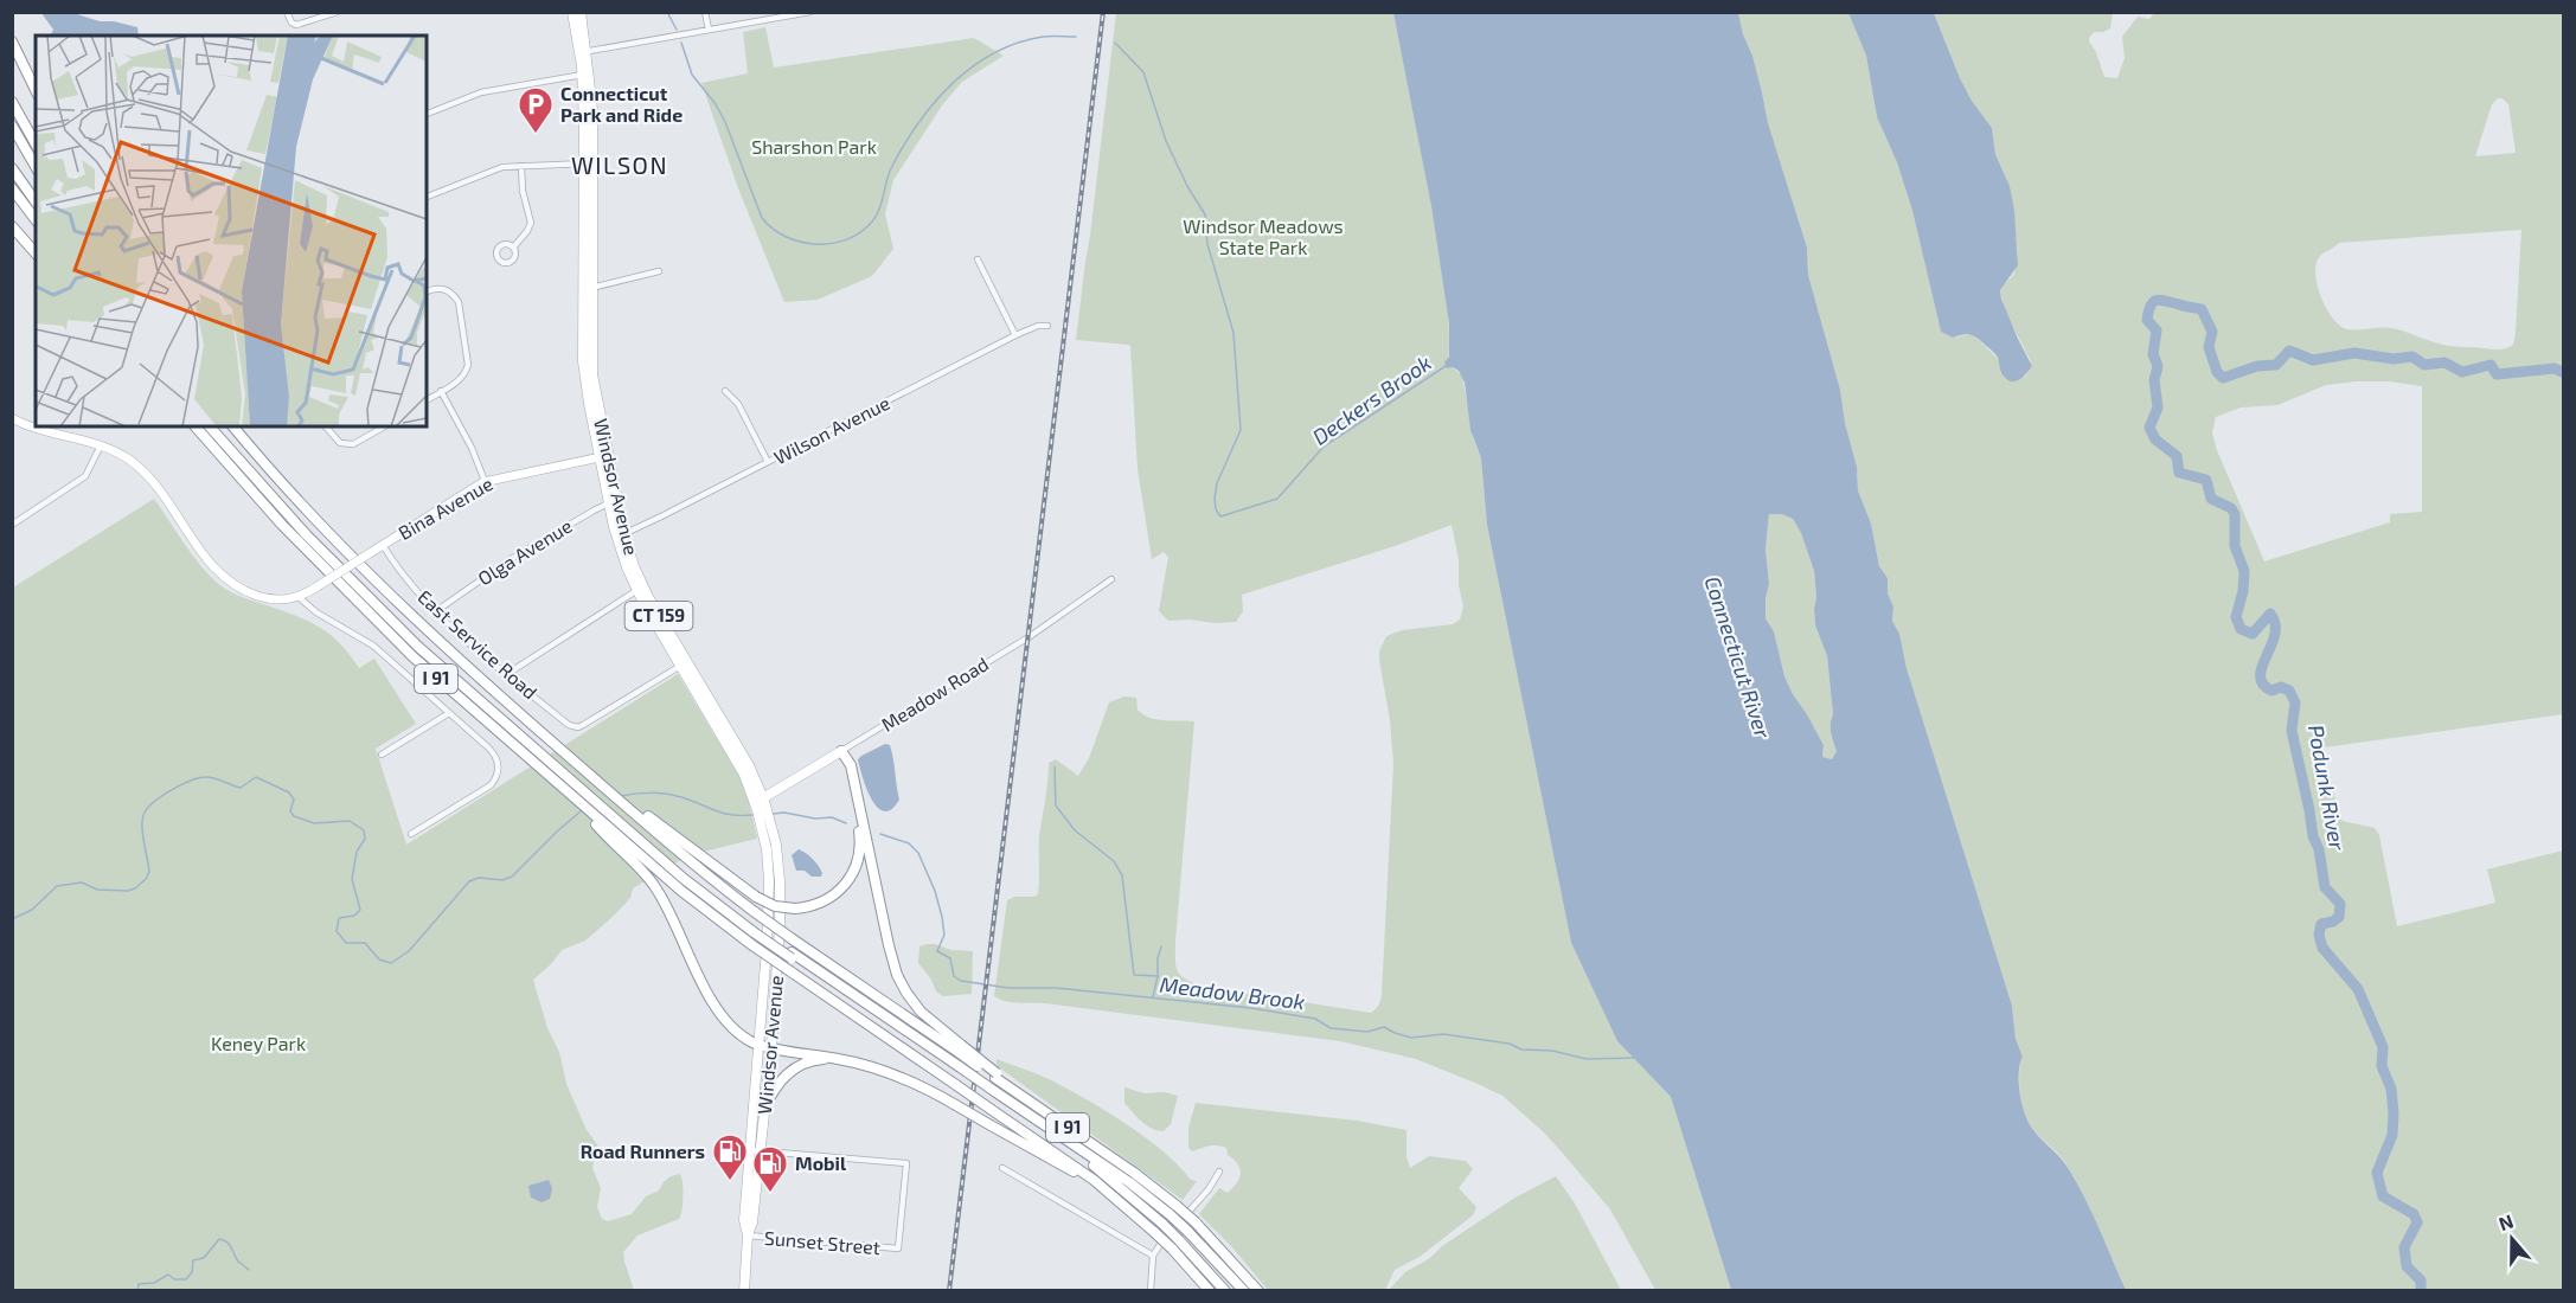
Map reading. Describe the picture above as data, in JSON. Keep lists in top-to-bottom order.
{
  "streets": {
    "highway": ["I 91"],
    "main road": ["Windsor Avenue", "CT 159", "Meadow Road"],
    "street": [
      "Wilson Avenue",
      "Bina Avenue",
      "Olga Avenue",
      "East Service Road",
      "Sunset Street"
    ]
  },
  "crossings": [
    ["Wilson Avenue", "Windsor Avenue"],
    ["Windsor Avenue", "Bina Avenue"],
    ["Windsor Avenue", "Olga Avenue"],
    ["Windsor Avenue", "CT 159"],
    ["Windsor Avenue", "East Service Road"],
    ["Windsor Avenue", "Meadow Road"],
    ["Windsor Avenue", "Sunset Street"],
    ["Bina Avenue", "East Service Road"],
    ["Olga Avenue", "East Service Road"],
    ["CT 159", "Sunset Street"]
  ],
  "districts": ["WILSON"],
  "water": [
    "Deckers Brook",
    "Connecticut River",
    "Podunk River",
    "Meadow Brook"
  ],
  "parks": ["Sharshon Park", "Windsor Meadows State Park", "Keney Park"],
  "places": {
    "parking": ["Connecticut Park and Ride"],
    "fuel station": ["Road Runners", "Mobil"]
  },
  "north": "top"
}
